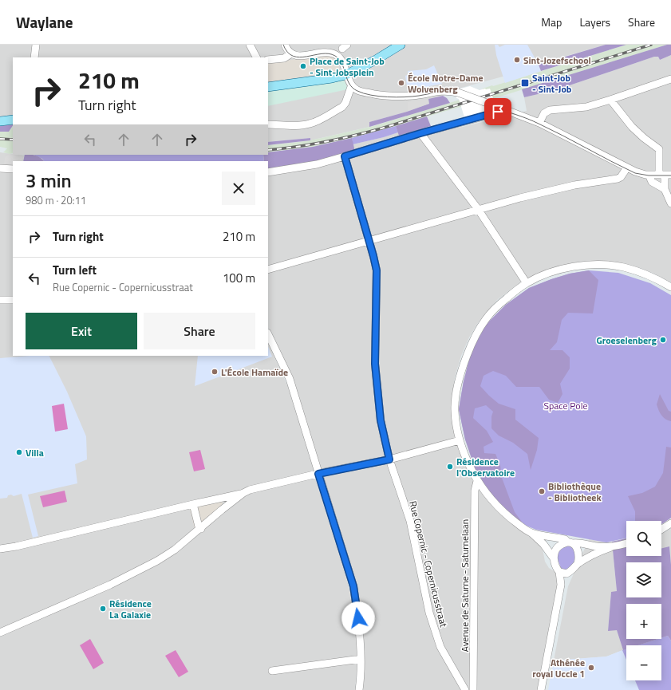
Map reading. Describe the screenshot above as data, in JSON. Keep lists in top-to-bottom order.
{
  "streets": {
    "street": ["Rue Copernic - Copernicusstraat", "Avenue de Saturne - Saturnelaan"]
  },
  "parks": ["Space Pole"],
  "places": {
    "other": [
      "Sint-Jozefschool",
      "Place de Saint-Job - Sint-Jobsplein",
      "École Notre-Dame Wolvenberg",
      "Groeselenberg",
      "L'École Hamaïde",
      "Villa",
      "Résidence l'Observatoire",
      "Bibliothèque - Bibliotheek",
      "Résidence La Galaxie",
      "Athénée royal Uccle 1"
    ],
    "transit": ["Saint-Job - Sint-Job"]
  },
  "page": {
    "header": "Waylane",
    "nav": ["Map", "Layers", "Share"],
    "turn": ["210 m", "Turn right"],
    "heading": ["3 min", "980 m · 20:11"],
    "list": [
      {
        "name": "Turn right",
        "value": "210 m"
      },
      {
        "name": "Turn left",
        "note": "Rue Copernic - Copernicusstraat",
        "value": "100 m"
      }
    ],
    "buttons": ["Exit", "Share"],
    "map_buttons": ["+", "−"]
  }
}
